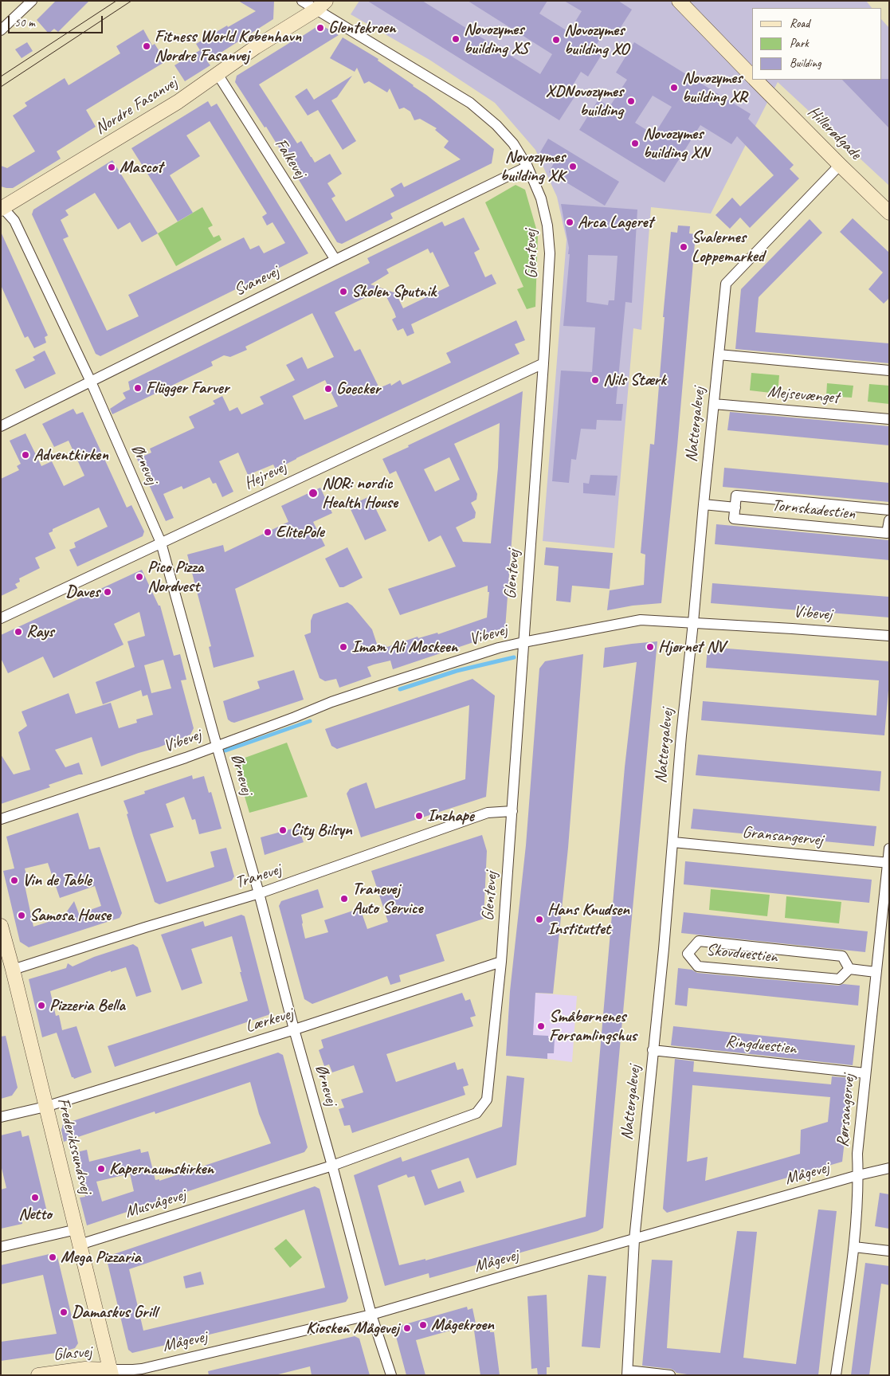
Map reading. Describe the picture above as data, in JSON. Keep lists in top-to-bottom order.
{
  "streets": {
    "street": [
      "Nordre Fasanvej",
      "Hillerødgade",
      "Falkevej",
      "Glentevej",
      "Svanevej",
      "Mejsevænget",
      "Nattergalevej",
      "Ørnevej",
      "Hejrevej",
      "Tornskadestien",
      "Vibevej",
      "Gransangervej",
      "Tranevej",
      "Skovduestien",
      "Lærkevej",
      "Ringduestien",
      "Rørsangervej",
      "Frederikssundsvej",
      "Mågevej",
      "Musvågevej",
      "Glasvej"
    ]
  },
  "crossings": [
    ["Nordre Fasanvej", "Falkevej"],
    ["Nordre Fasanvej", "Glentevej"],
    ["Nordre Fasanvej", "Ørnevej"],
    ["Hillerødgade", "Nattergalevej"],
    ["Falkevej", "Svanevej"],
    ["Glentevej", "Svanevej"],
    ["Glentevej", "Ørnevej"],
    ["Glentevej", "Hejrevej"],
    ["Glentevej", "Vibevej"],
    ["Glentevej", "Tranevej"],
    ["Glentevej", "Lærkevej"],
    ["Glentevej", "Musvågevej"],
    ["Svanevej", "Ørnevej"],
    ["Mejsevænget", "Nattergalevej"],
    ["Nattergalevej", "Vibevej"],
    ["Nattergalevej", "Gransangervej"],
    ["Nattergalevej", "Ringduestien"],
    ["Nattergalevej", "Mågevej"],
    ["Ørnevej", "Hejrevej"],
    ["Ørnevej", "Vibevej"],
    ["Ørnevej", "Tranevej"],
    ["Ørnevej", "Lærkevej"],
    ["Ørnevej", "Mågevej"],
    ["Ørnevej", "Musvågevej"],
    ["Gransangervej", "Rørsangervej"],
    ["Tranevej", "Frederikssundsvej"],
    ["Lærkevej", "Frederikssundsvej"],
    ["Ringduestien", "Rørsangervej"],
    ["Rørsangervej", "Mågevej"],
    ["Frederikssundsvej", "Mågevej"],
    ["Frederikssundsvej", "Musvågevej"],
    ["Frederikssundsvej", "Glasvej"],
    ["Mågevej", "Glasvej"]
  ],
  "places": [
    "Glentekroen",
    "Novozymes building XS",
    "Novozymes building XO",
    "Fitness World København Nordre Fasanvej",
    "Novozymes building XR",
    "XDNovozymes building",
    "Novozymes building XN",
    "Novozymes building XK",
    "Mascot",
    "Arca Lageret",
    "Svalernes Loppemarked",
    "Skolen Sputnik",
    "Nils Stærk",
    "Flügger Farver",
    "Goecker",
    "Adventkirken",
    "NOR: nordic Health House",
    "ElitePole",
    "Pico Pizza Nordvest",
    "Daves",
    "Rays",
    "Imam Ali Moskeen",
    "Hjørnet NV",
    "Inzhape",
    "City Bilsyn",
    "Vin de Table",
    "Tranevej Auto Service",
    "Samosa House",
    "Hans Knudsen Instituttet",
    "Pizzeria Bella",
    "Småbørnenes Forsamlingshus",
    "Kapernaumskirken",
    "Netto",
    "Mega Pizzaria",
    "Damaskus Grill",
    "Mågekroen",
    "Kiosken Mågevej"
  ],
  "legend": ["Road", "Park", "Building"],
  "scale_bar": "50 m"
}
